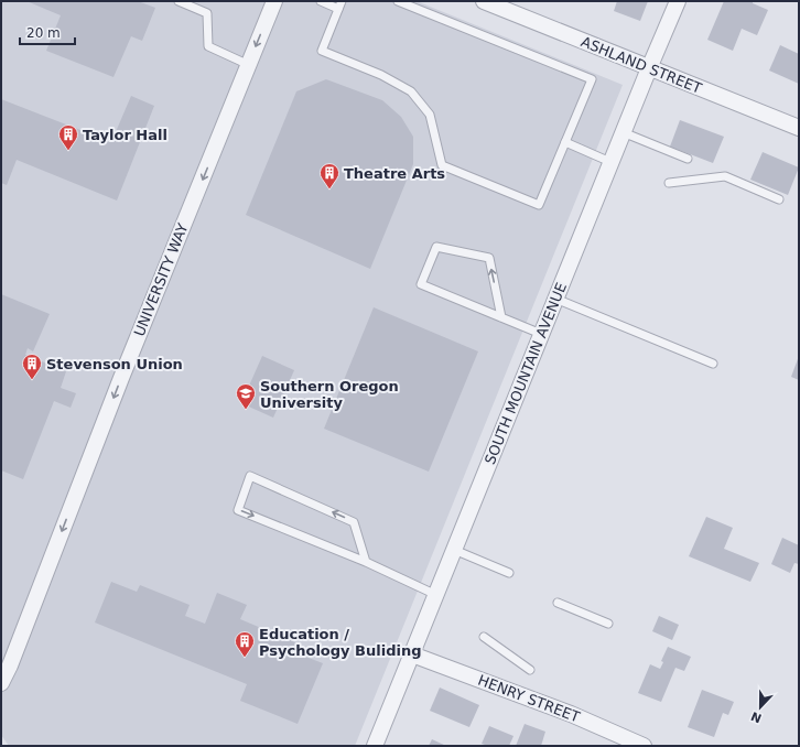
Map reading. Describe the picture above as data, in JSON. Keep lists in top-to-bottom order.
{
  "streets": {
    "street": [
      "ASHLAND STREET",
      "UNIVERSITY WAY",
      "SOUTH MOUNTAIN AVENUE",
      "HENRY STREET"
    ]
  },
  "crossings": [
    ["ASHLAND STREET", "SOUTH MOUNTAIN AVENUE"],
    ["SOUTH MOUNTAIN AVENUE", "HENRY STREET"]
  ],
  "one_way": ["UNIVERSITY WAY"],
  "places": {
    "building": [
      "Taylor Hall",
      "Theatre Arts",
      "Stevenson Union",
      "Education / Psychology Buliding"
    ],
    "school or university": ["Southern Oregon University"]
  },
  "scale_bar": "20 m",
  "north": "bottom"
}
